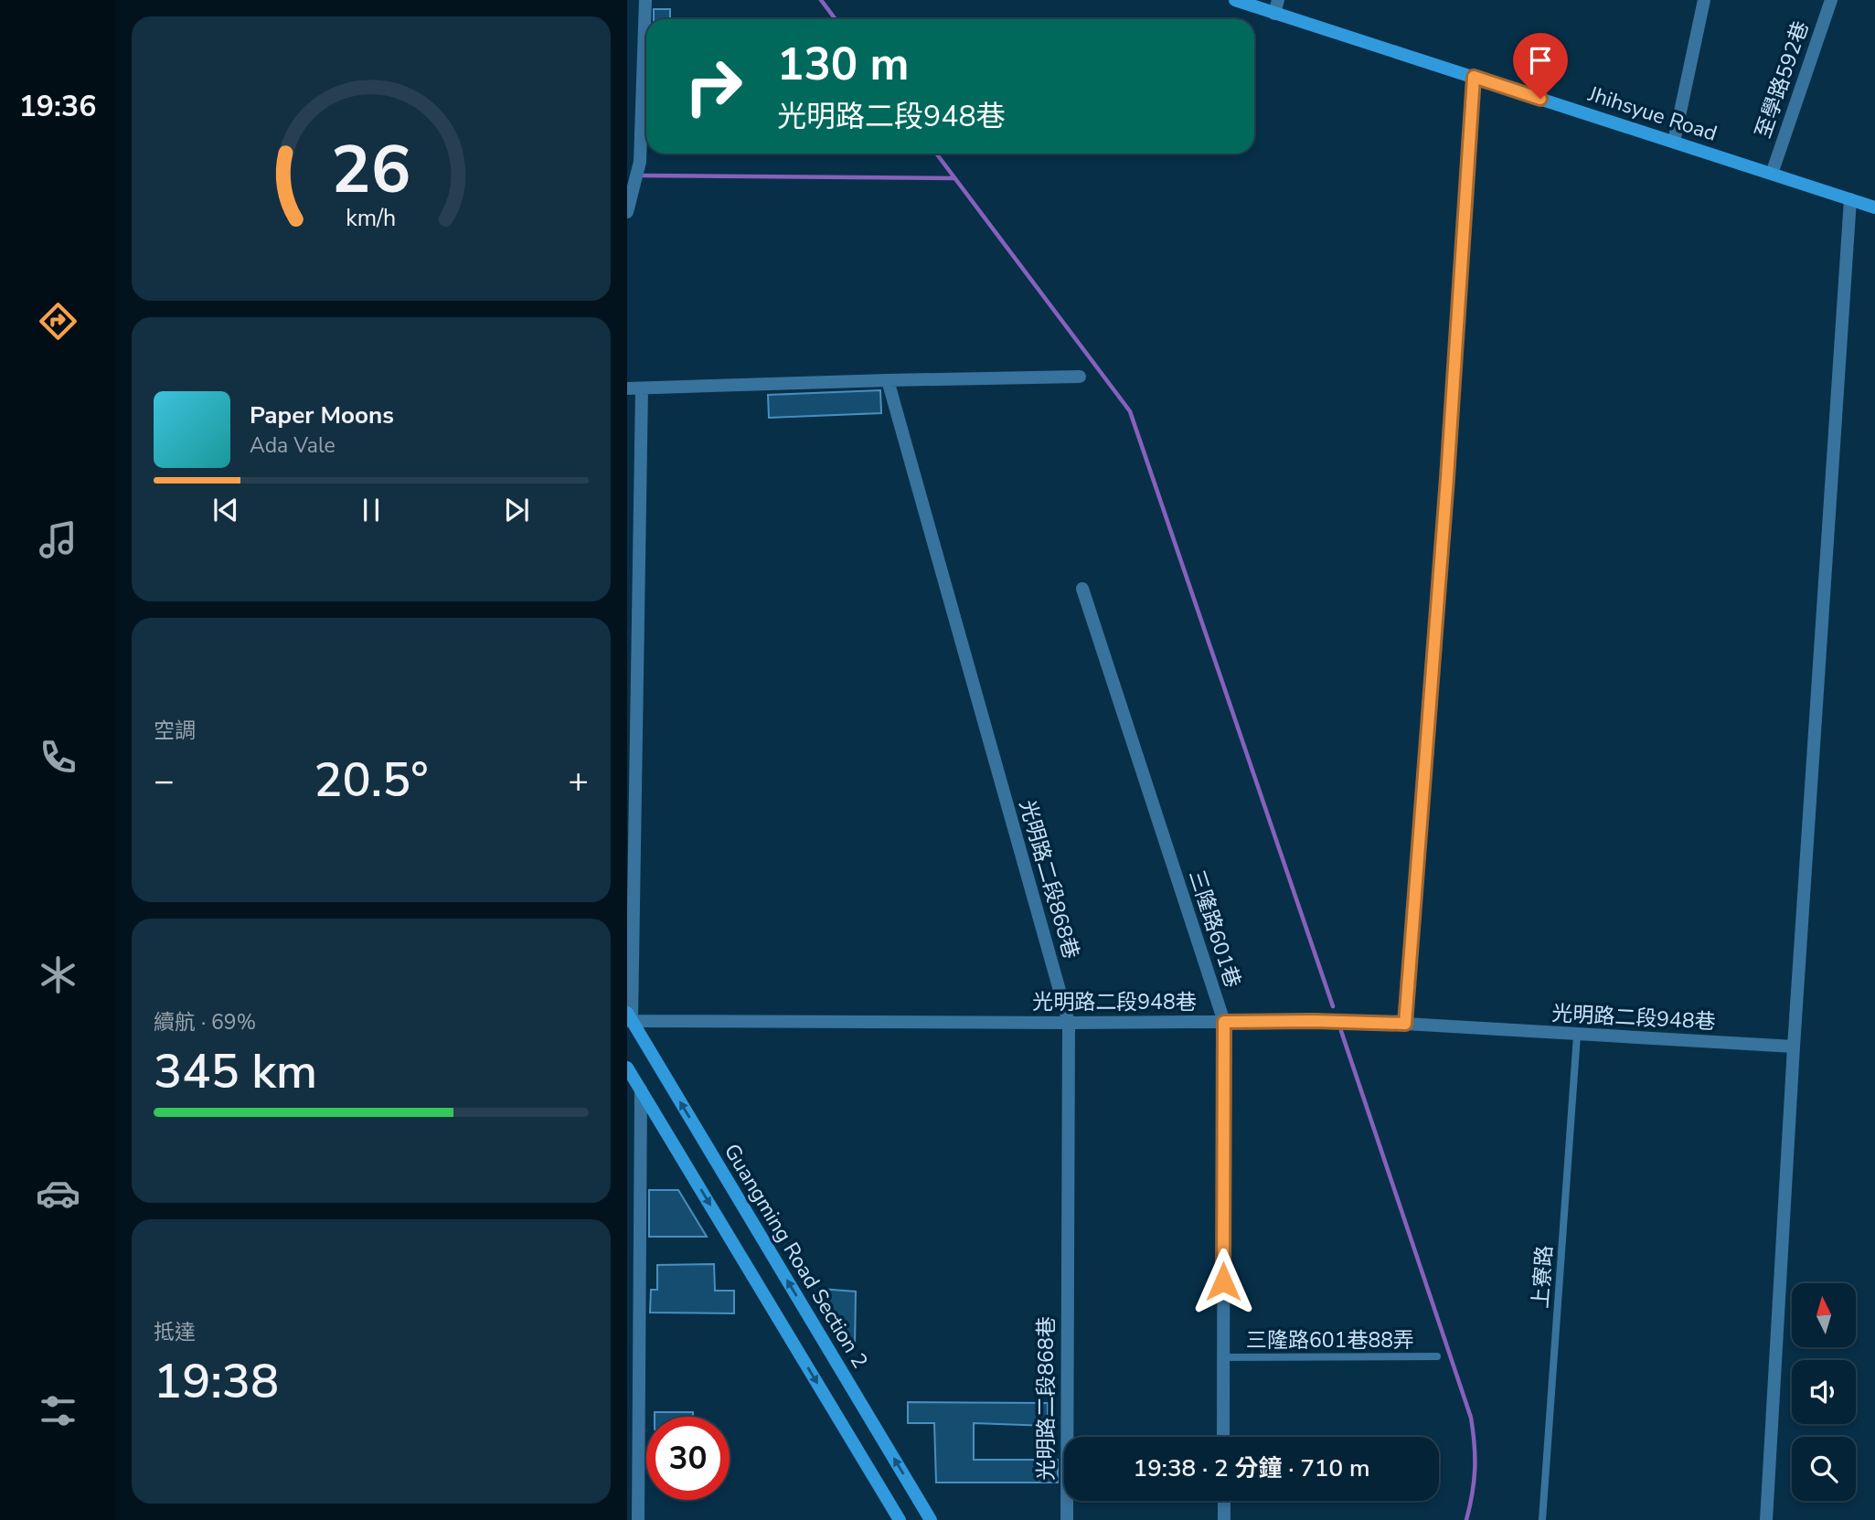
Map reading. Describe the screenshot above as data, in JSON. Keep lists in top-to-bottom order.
{
  "streets": {
    "street": [
      "至學路592巷",
      "Jhihsyue Road",
      "光明路二段868巷",
      "三隆路601巷",
      "光明路二段948巷",
      "Guangming Road Section 2"
    ],
    "lane": ["上寮路", "三隆路601巷88弄"]
  },
  "crossings": [
    ["至學路592巷", "Jhihsyue Road"],
    ["光明路二段868巷", "光明路二段948巷"],
    ["三隆路601巷", "光明路二段948巷"],
    ["三隆路601巷", "三隆路601巷88弄"],
    ["光明路二段948巷", "Guangming Road Section 2"],
    ["光明路二段948巷", "上寮路"]
  ],
  "north": "top",
  "page": {
    "tabs": "19:36",
    "turn": ["130 m", "光明路二段948巷"],
    "song": ["Paper Moons", "Ada Vale"],
    "tile": [
      "空調",
      ["續航 · 69%", "345 km"],
      ["抵達", "19:38"]
    ],
    "heat": ["−", "20.5°", "+"],
    "limit": "30",
    "trip": "19:38 · 2 分鐘 · 710 m",
    "gauge": ["26", "km/h"]
  }
}
